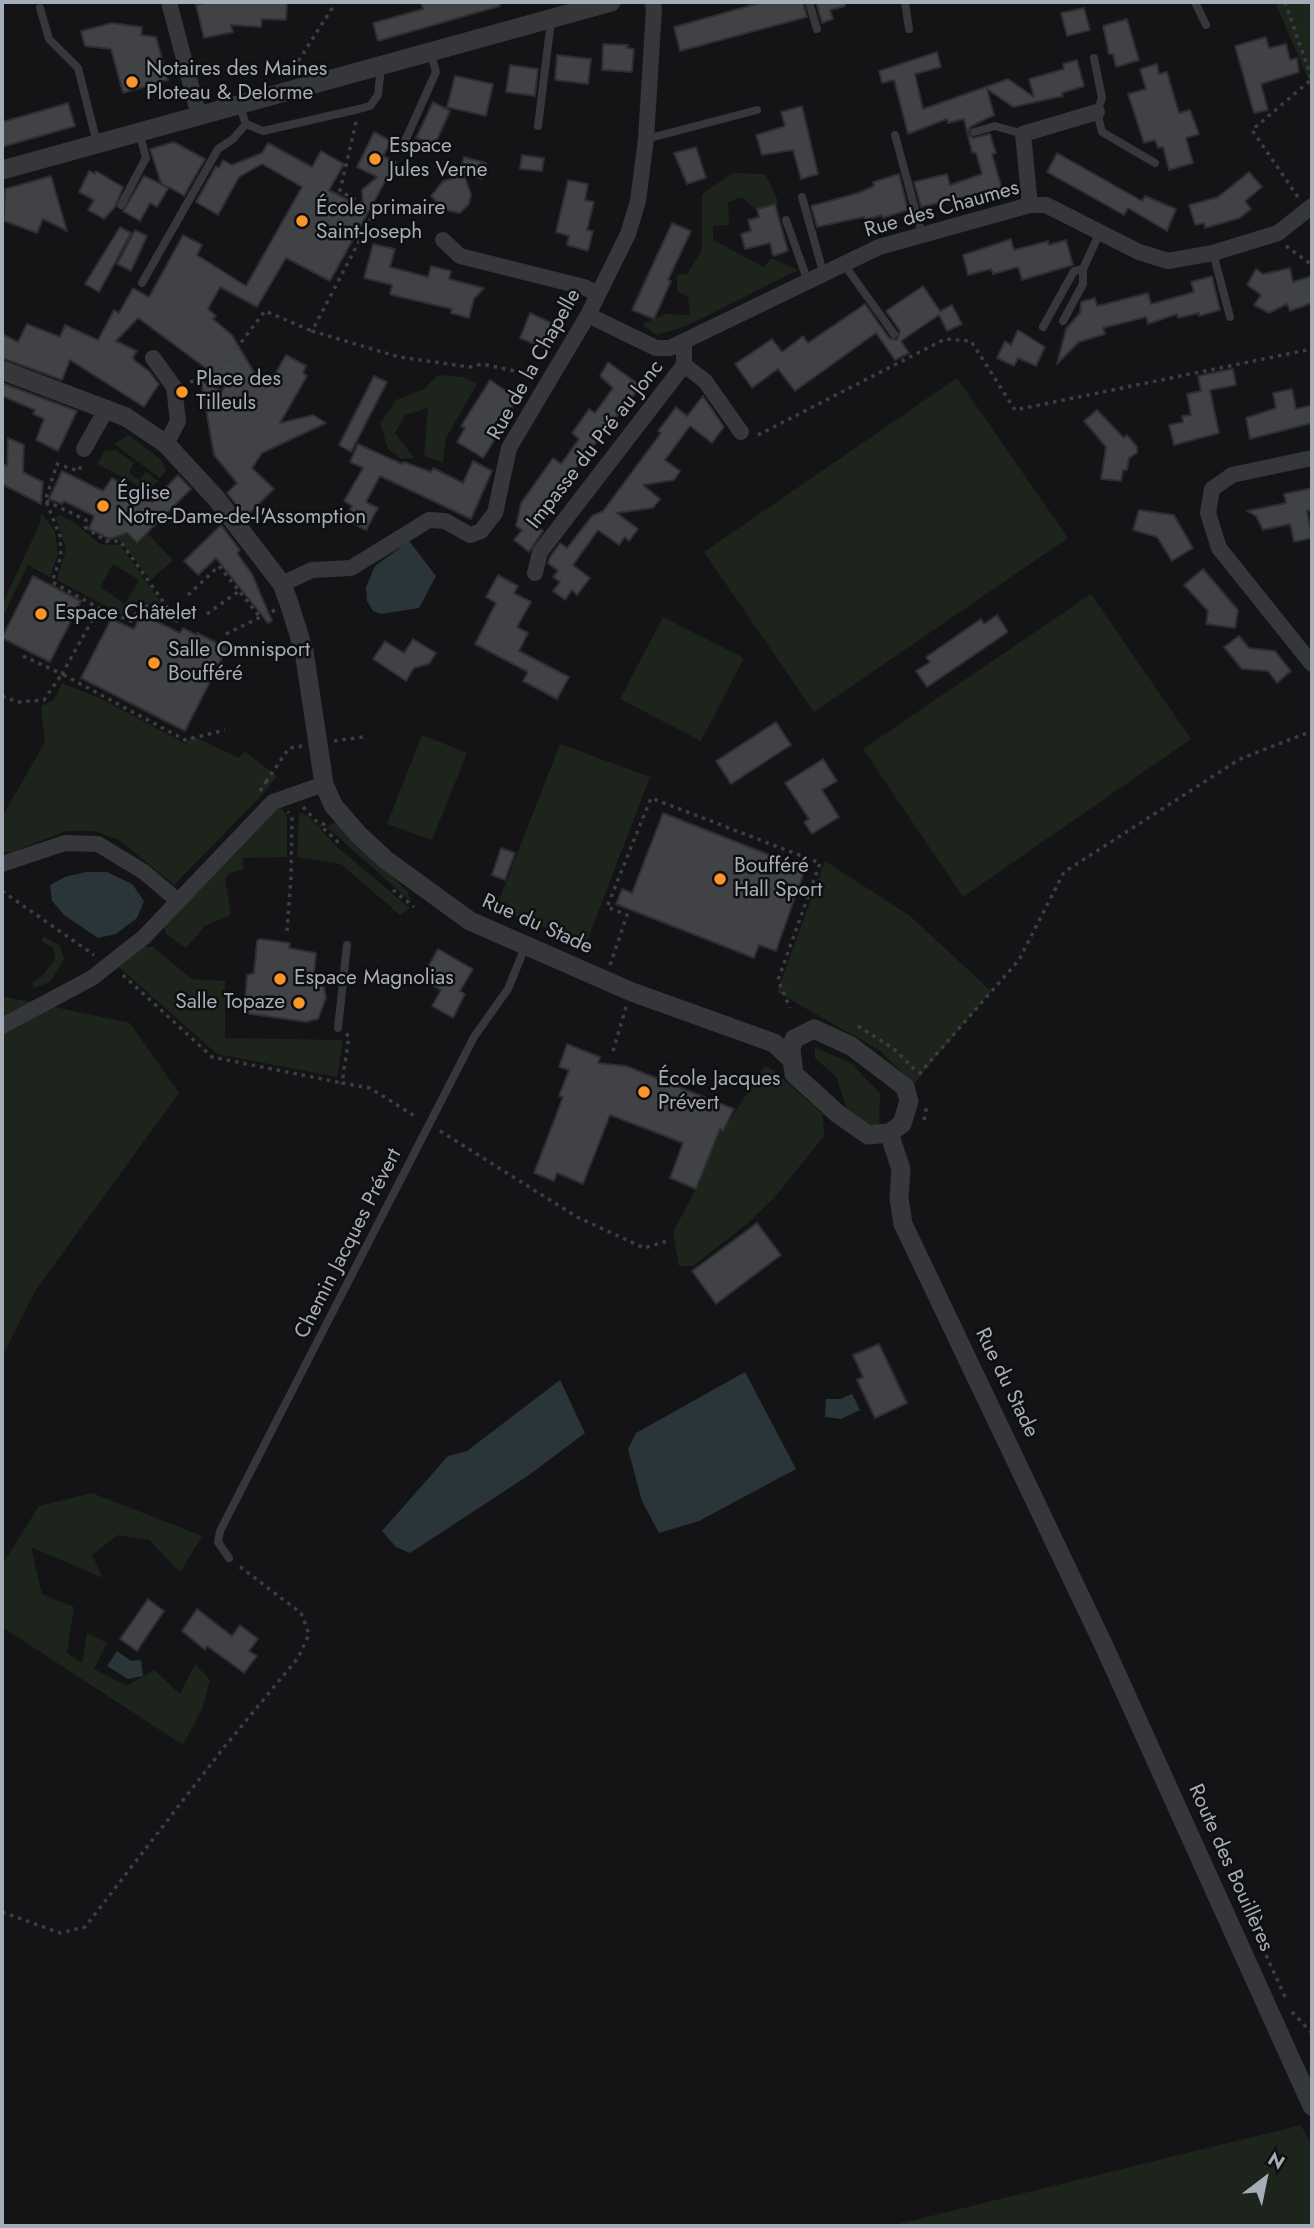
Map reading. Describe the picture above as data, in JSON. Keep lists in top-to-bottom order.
{
  "streets": {
    "street": [
      "Rue des Chaumes",
      "Rue de la Chapelle",
      "Impasse du Pré au Jonc",
      "Rue du Stade",
      "Route des Bouillères"
    ],
    "lane": ["Chemin Jacques Prévert"]
  },
  "crossings": [
    ["Rue des Chaumes", "Rue de la Chapelle"],
    ["Rue des Chaumes", "Impasse du Pré au Jonc"],
    ["Rue du Stade", "Chemin Jacques Prévert"],
    ["Rue du Stade", "Route des Bouillères"]
  ],
  "places": [
    "Notaires des Maines Ploteau & Delorme",
    "Espace Jules Verne",
    "École primaire Saint-Joseph",
    "Place des Tilleuls",
    "Église Notre-Dame-de-l'Assomption",
    "Espace Châtelet",
    "Salle Omnisport Boufféré",
    "Boufféré Hall Sport",
    "Espace Magnolias",
    "Salle Topaze",
    "École Jacques Prévert"
  ],
  "north": "top right"
}
